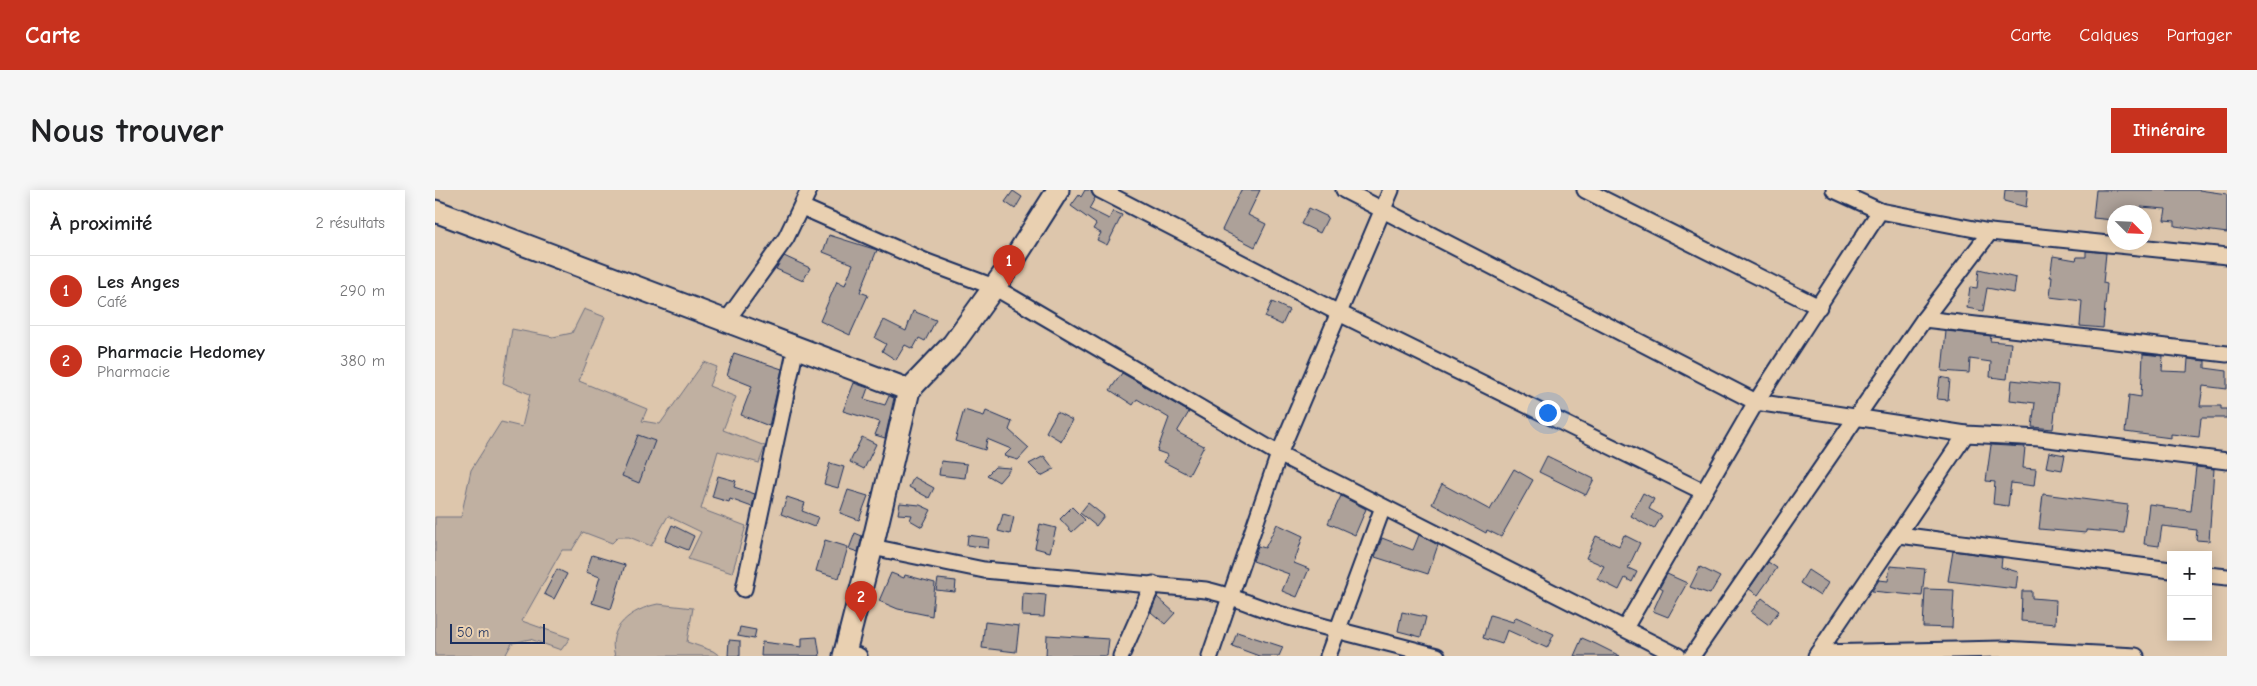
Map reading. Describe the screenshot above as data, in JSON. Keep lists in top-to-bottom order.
{
  "scale_bar": "50 m",
  "north": "bottom right",
  "page": {
    "header": "Carte",
    "nav": ["Carte", "Calques", "Partager"],
    "buttons": "Itinéraire",
    "title": "Nous trouver",
    "heading": ["À proximité", "2 résultats"],
    "pins": ["1", "2"],
    "list": [
      {
        "mark": "1",
        "name": "Les Anges",
        "note": "Café",
        "value": "290 m"
      },
      {
        "mark": "2",
        "name": "Pharmacie Hedomey",
        "note": "Pharmacie",
        "value": "380 m"
      }
    ],
    "map_buttons": ["+", "−"],
    "scale": "50 m"
  }
}
